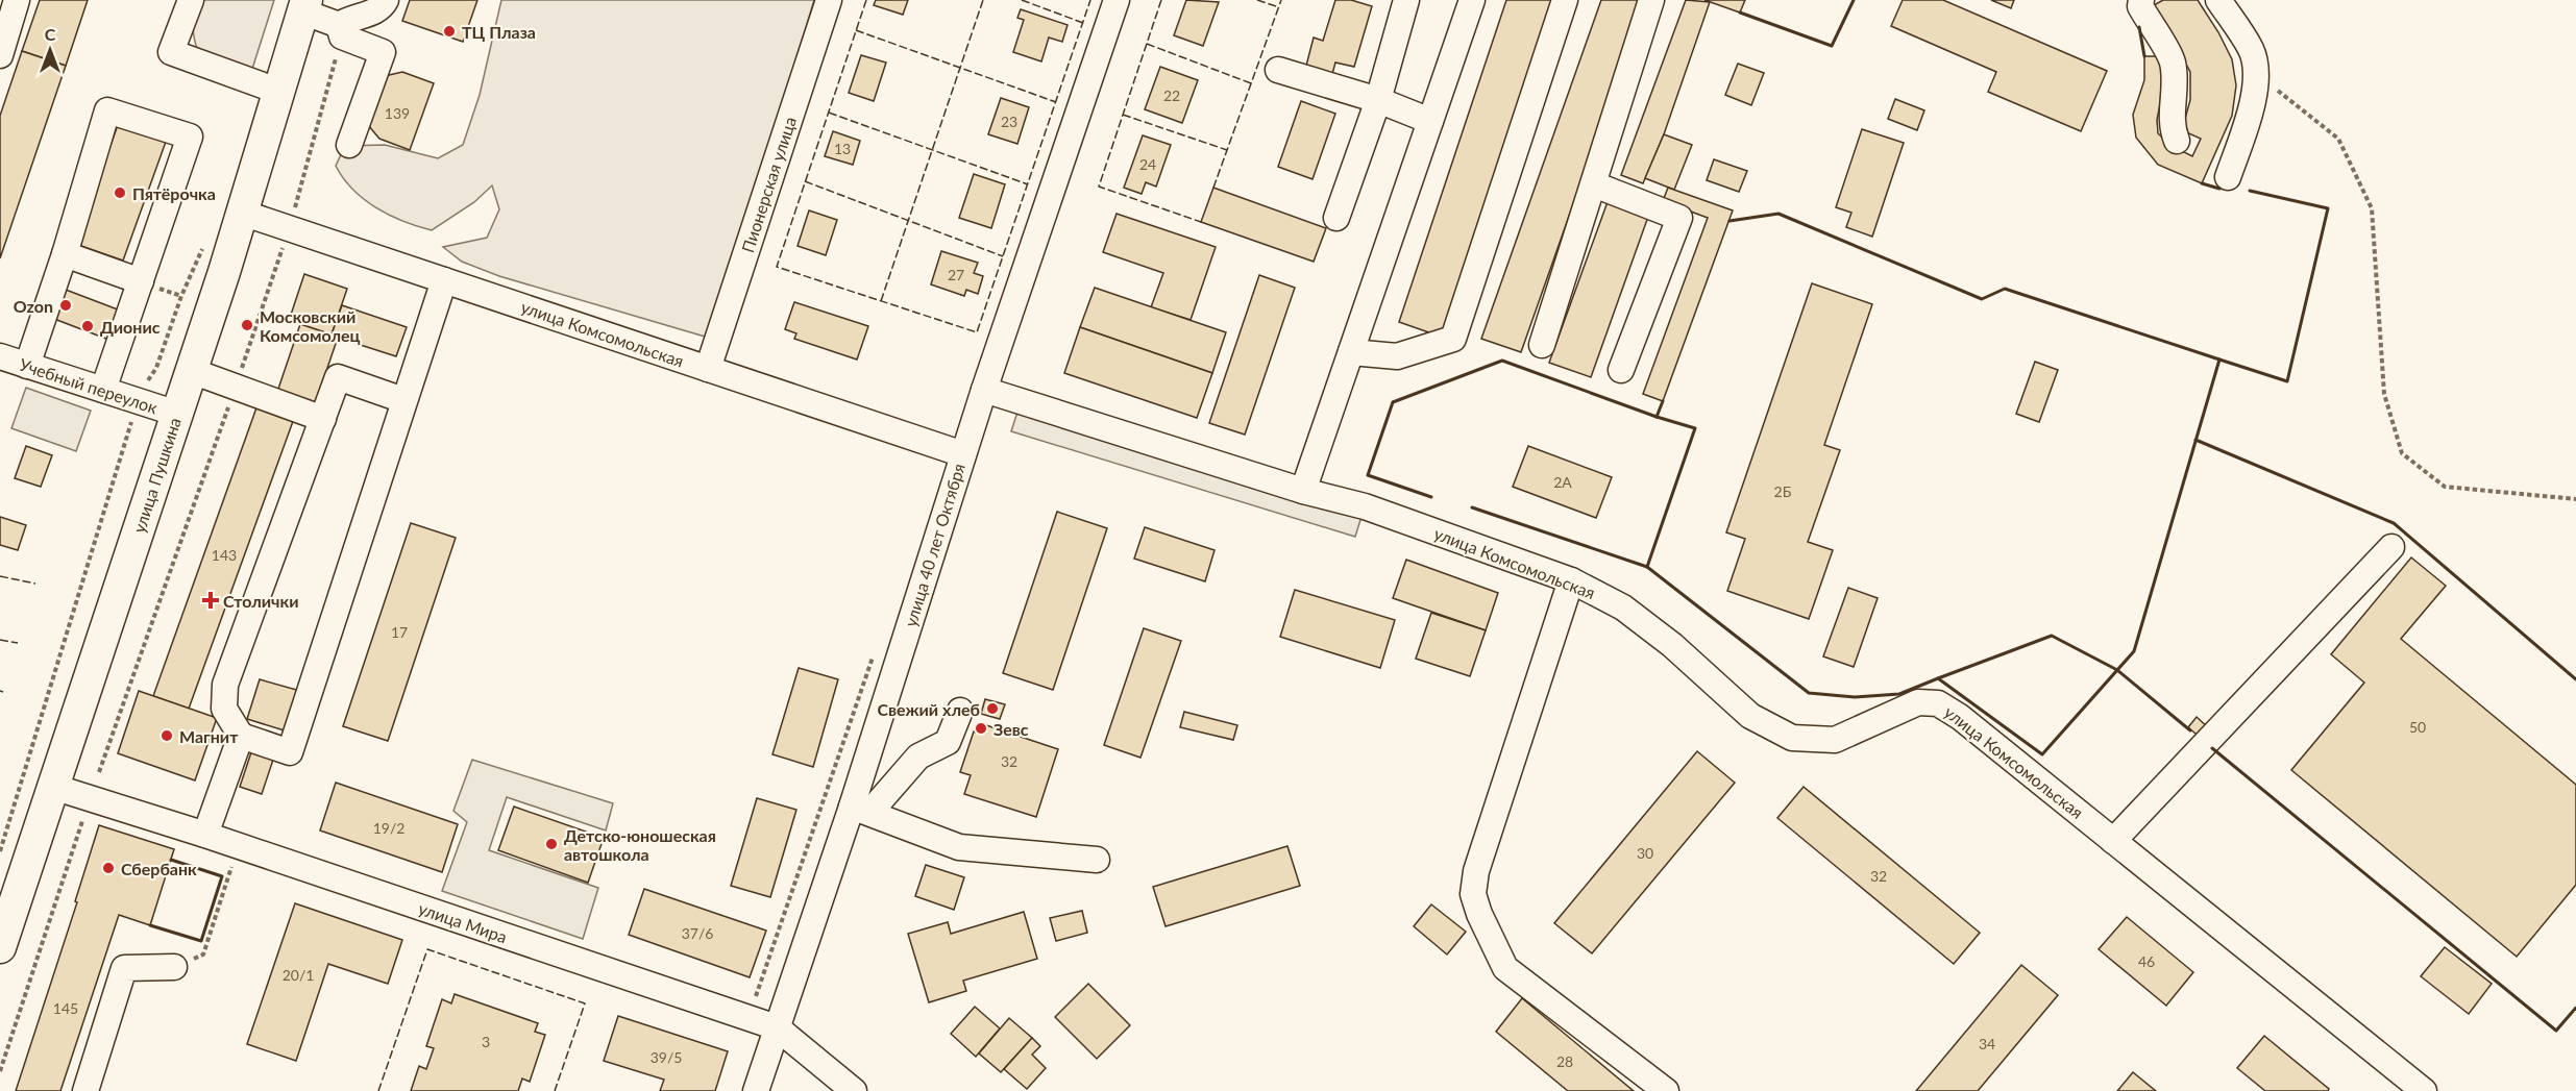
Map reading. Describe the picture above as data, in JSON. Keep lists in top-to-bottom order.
{
  "streets": {
    "main road": ["улица Пушкина"],
    "street": [
      "Пионерская улица",
      "улица Комсомольская",
      "Учебный переулок",
      "улица 40 лет Октября",
      "улица Мира"
    ]
  },
  "crossings": [
    ["Пионерская улица", "улица Комсомольская"],
    ["улица Комсомольская", "улица Пушкина"],
    ["улица Комсомольская", "улица 40 лет Октября"],
    ["Учебный переулок", "улица Пушкина"],
    ["улица Пушкина", "улица Мира"],
    ["улица 40 лет Октября", "улица Мира"]
  ],
  "places": {
    "other": [
      "ТЦ Плаза",
      "Пятёрочка",
      "Ozon",
      "Московский Комсомолец",
      "Дионис",
      "Свежий хлеб",
      "Зевс",
      "Магнит",
      "Детско-юношеская автошкола",
      "Сбербанк"
    ],
    "health": ["Столички"]
  },
  "house_numbers": [
    "22",
    "139",
    "23",
    "13",
    "24",
    "27",
    "2А",
    "2Б",
    "143",
    "17",
    "50",
    "32",
    "19/2",
    "30",
    "32",
    "37/6",
    "46",
    "20/1",
    "145",
    "3",
    "34",
    "39/5",
    "28"
  ],
  "north": "top"
}
